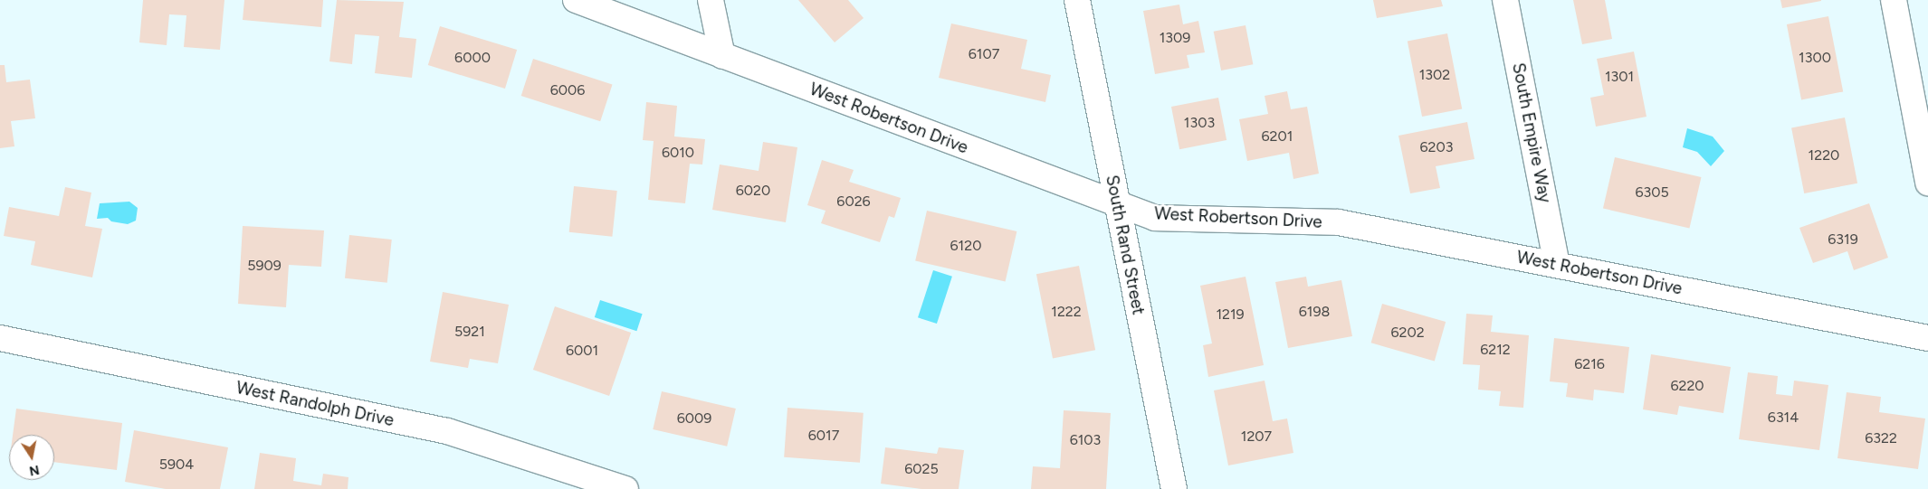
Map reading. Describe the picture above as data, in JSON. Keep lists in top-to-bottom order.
{
  "streets": {
    "street": [
      "West Robertson Drive",
      "South Empire Way",
      "South Rand Street",
      "West Randolph Drive"
    ]
  },
  "crossings": [
    ["West Robertson Drive", "South Empire Way"],
    ["West Robertson Drive", "South Rand Street"]
  ],
  "house_numbers": [
    "1309",
    "6107",
    "6000",
    "1300",
    "1302",
    "1301",
    "6006",
    "1303",
    "6201",
    "6203",
    "6010",
    "1220",
    "6020",
    "6305",
    "6026",
    "6319",
    "6120",
    "5909",
    "1222",
    "6198",
    "1219",
    "5921",
    "6202",
    "6212",
    "6001",
    "6216",
    "6220",
    "6314",
    "6009",
    "6017",
    "1207",
    "6322",
    "6103",
    "5904",
    "6025"
  ],
  "north": "bottom"
}
